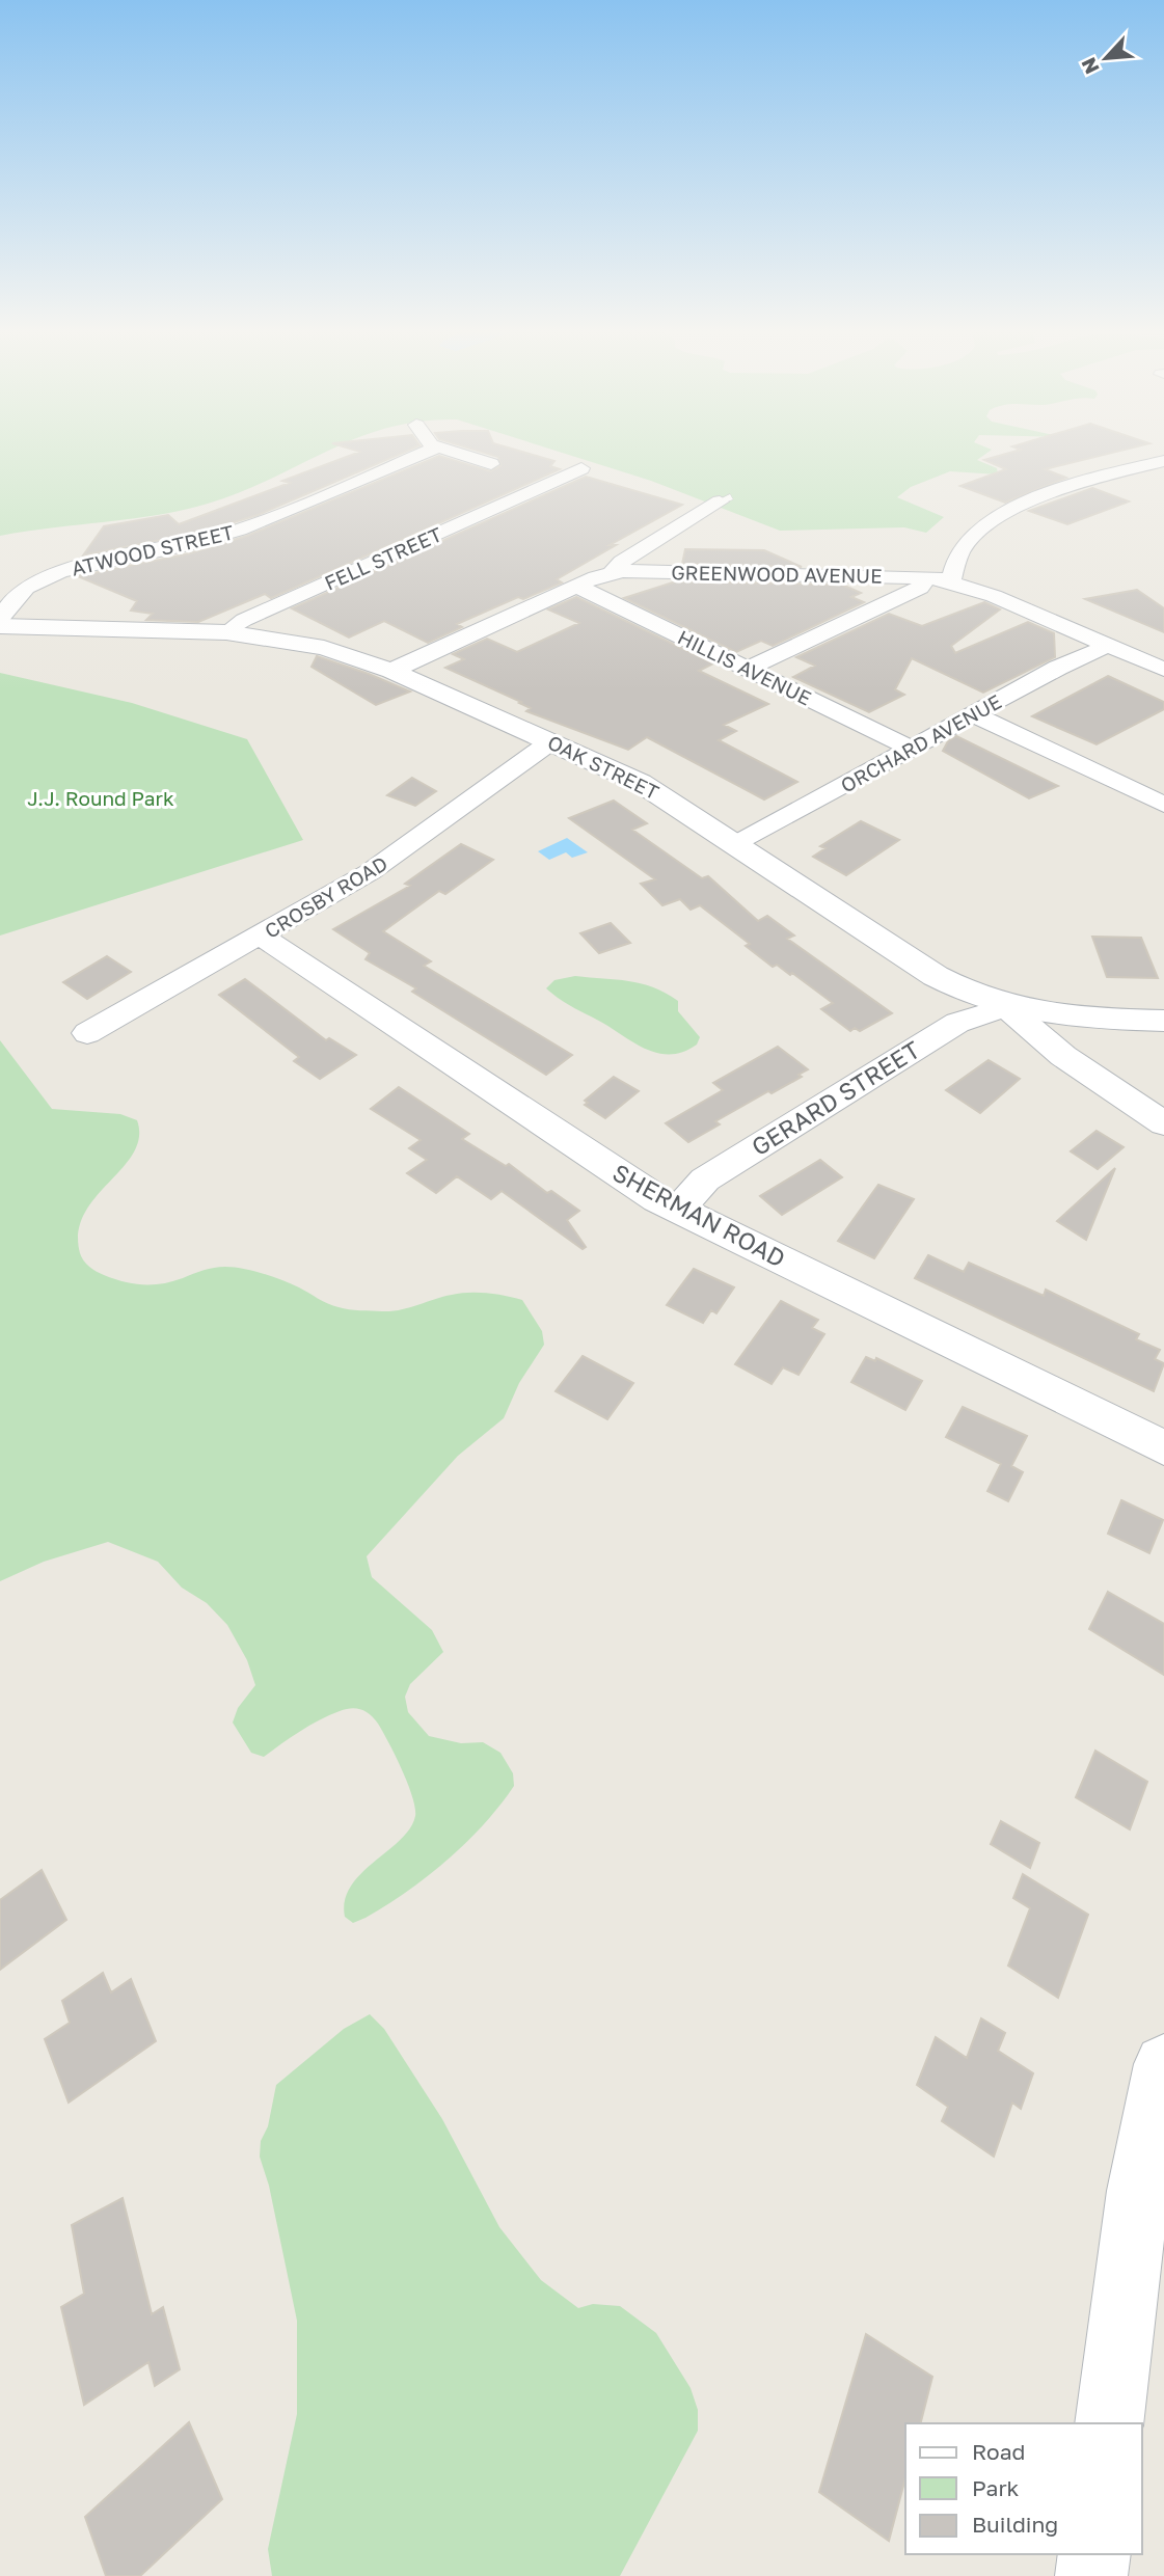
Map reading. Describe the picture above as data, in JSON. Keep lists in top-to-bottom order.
{
  "streets": {
    "street": [
      "ATWOOD STREET",
      "FELL STREET",
      "GREENWOOD AVENUE",
      "HILLIS AVENUE",
      "ORCHARD AVENUE",
      "OAK STREET",
      "CROSBY ROAD",
      "GERARD STREET",
      "SHERMAN ROAD"
    ]
  },
  "crossings": [
    ["FELL STREET", "OAK STREET"],
    ["GREENWOOD AVENUE", "HILLIS AVENUE"],
    ["GREENWOOD AVENUE", "ORCHARD AVENUE"],
    ["GREENWOOD AVENUE", "OAK STREET"],
    ["HILLIS AVENUE", "ORCHARD AVENUE"],
    ["ORCHARD AVENUE", "OAK STREET"],
    ["OAK STREET", "CROSBY ROAD"],
    ["OAK STREET", "GERARD STREET"],
    ["CROSBY ROAD", "SHERMAN ROAD"],
    ["GERARD STREET", "SHERMAN ROAD"]
  ],
  "parks": ["J.J. Round Park"],
  "legend": ["Road", "Park", "Building"],
  "north": "bottom left"
}
